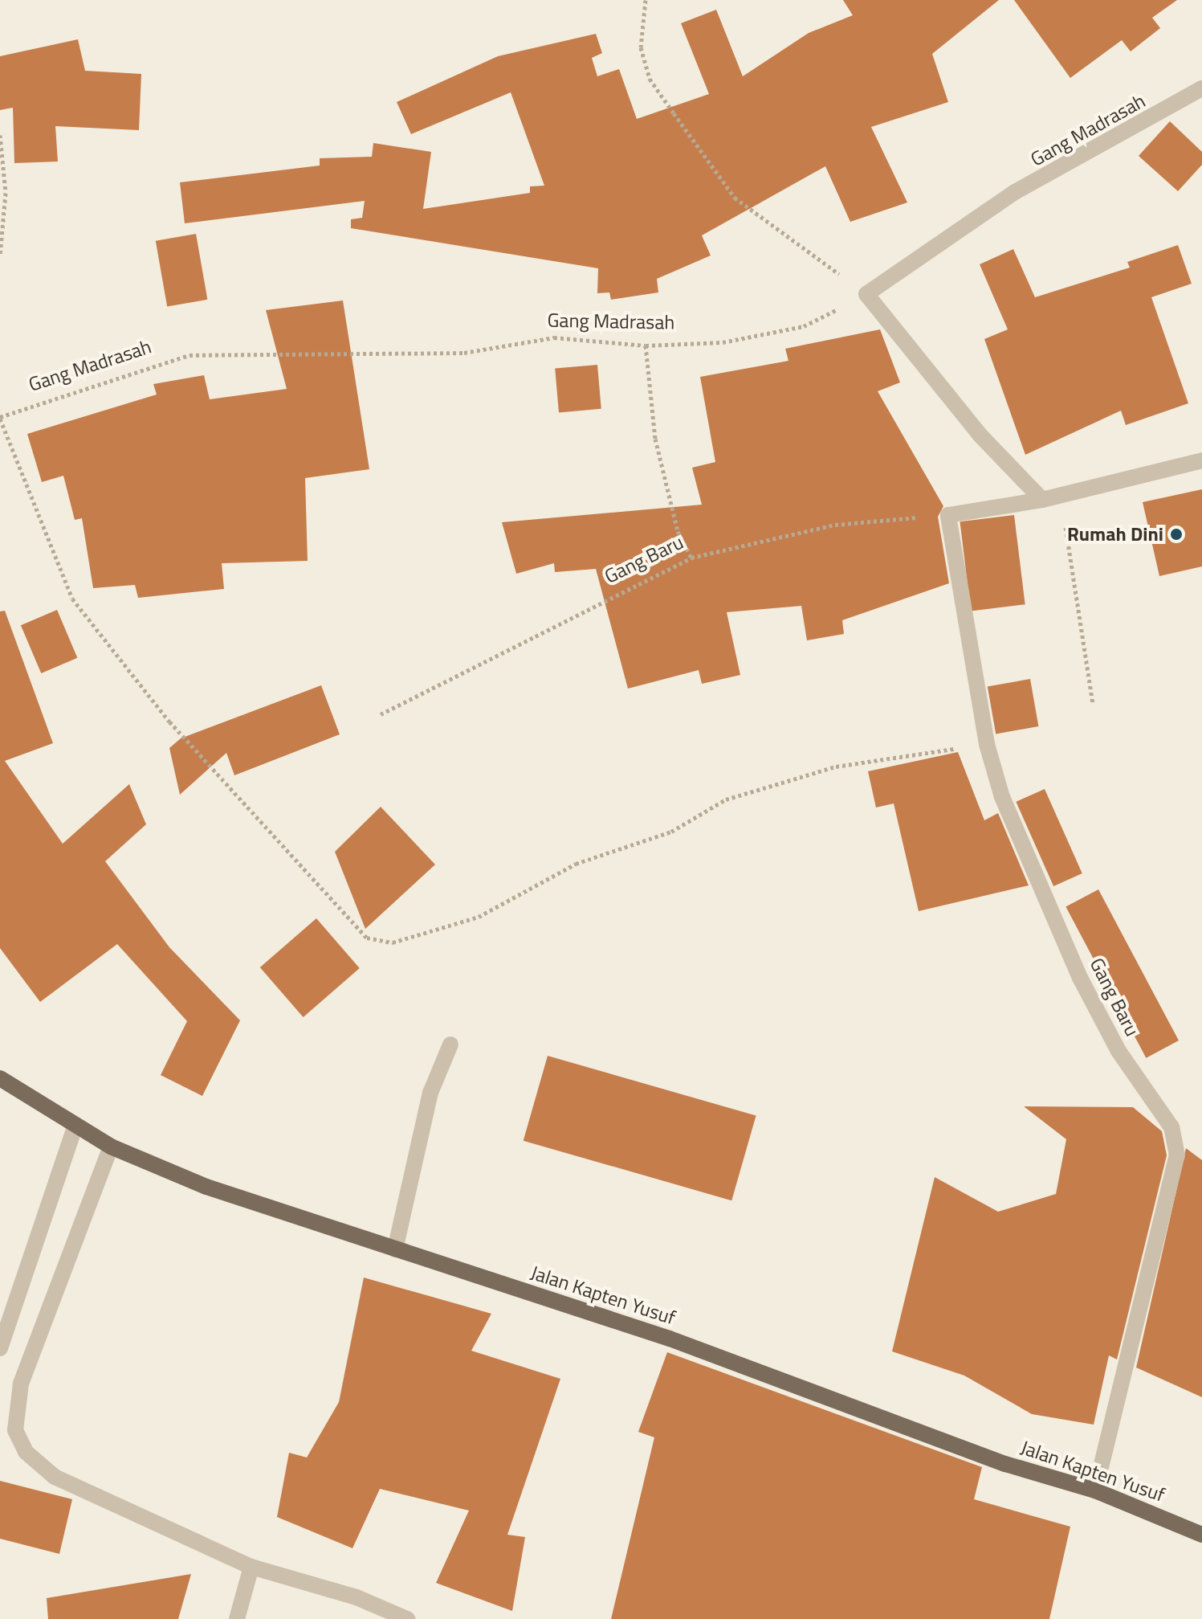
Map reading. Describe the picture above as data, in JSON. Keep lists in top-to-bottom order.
{
  "streets": {
    "main road": ["Jalan Kapten Yusuf"],
    "street": ["Gang Madrasah", "Gang Baru"]
  },
  "crossings": [
    ["Gang Baru", "Jalan Kapten Yusuf"]
  ],
  "places": ["Rumah Dini"]
}
